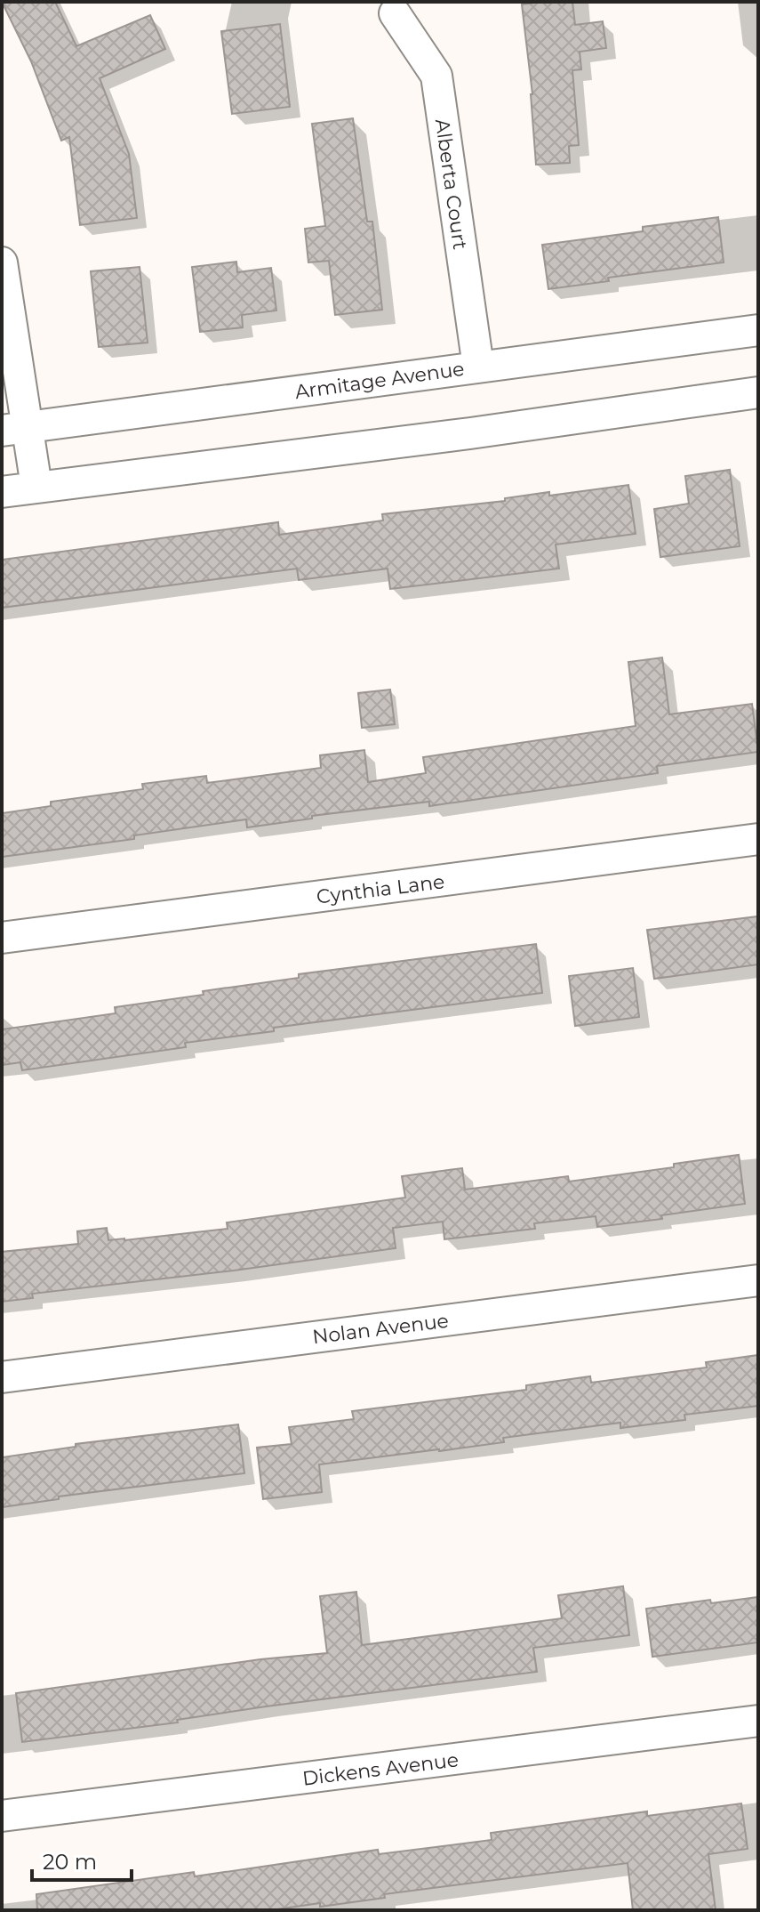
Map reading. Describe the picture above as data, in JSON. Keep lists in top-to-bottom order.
{
  "streets": {
    "street": [
      "Alberta Court",
      "Armitage Avenue",
      "Cynthia Lane",
      "Nolan Avenue",
      "Dickens Avenue"
    ]
  },
  "crossings": [
    ["Alberta Court", "Armitage Avenue"]
  ],
  "scale_bar": "20 m"
}
